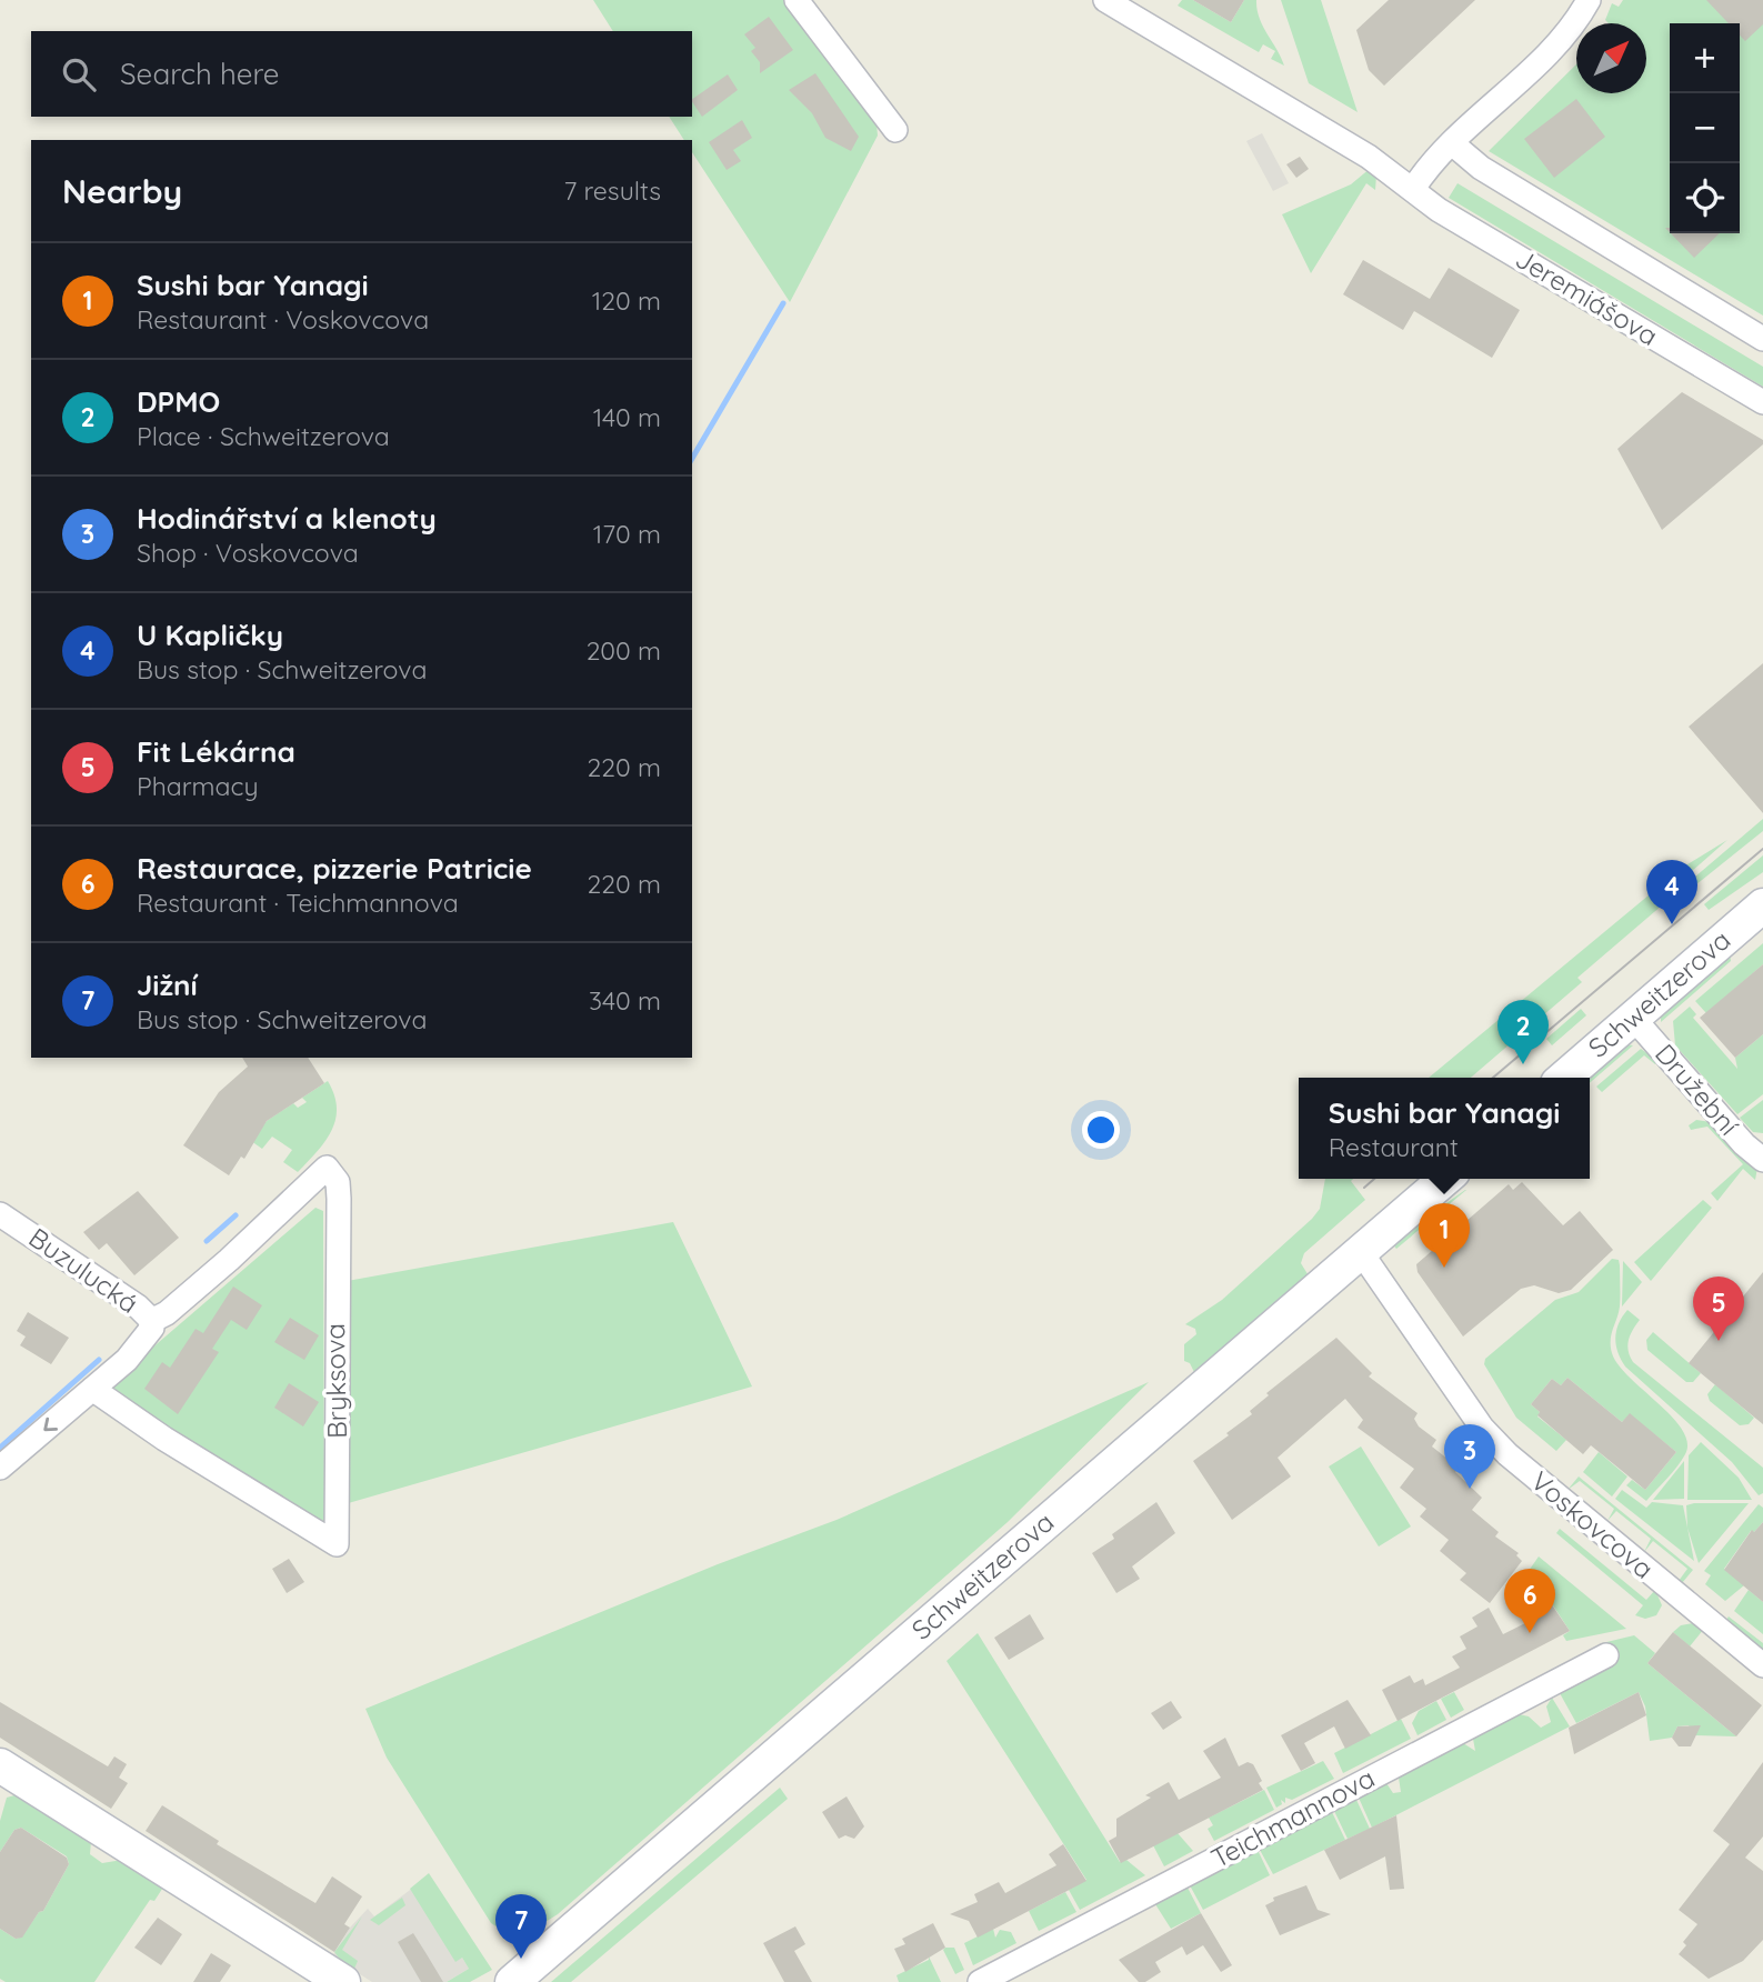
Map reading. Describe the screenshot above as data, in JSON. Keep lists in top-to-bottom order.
{
  "streets": {
    "street": [
      "Jeremiášova",
      "Schweitzerova",
      "Družební",
      "Buzulucká",
      "Bryksova",
      "Voskovcova",
      "Teichmannova"
    ]
  },
  "crossings": [
    ["Schweitzerova", "Družební"],
    ["Schweitzerova", "Voskovcova"],
    ["Buzulucká", "Bryksova"]
  ],
  "north": "top right",
  "page": {
    "map_buttons": ["+", "−"],
    "search": "Search here",
    "heading": ["Nearby", "7 results"],
    "list": [
      {
        "mark": "1",
        "name": "Sushi bar Yanagi",
        "note": "Restaurant · Voskovcova",
        "value": "120 m"
      },
      {
        "mark": "2",
        "name": "DPMO",
        "note": "Place · Schweitzerova",
        "value": "140 m"
      },
      {
        "mark": "3",
        "name": "Hodinářství a klenoty",
        "note": "Shop · Voskovcova",
        "value": "170 m"
      },
      {
        "mark": "4",
        "name": "U Kapličky",
        "note": "Bus stop · Schweitzerova",
        "value": "200 m"
      },
      {
        "mark": "5",
        "name": "Fit Lékárna",
        "note": "Pharmacy",
        "value": "220 m"
      },
      {
        "mark": "6",
        "name": "Restaurace, pizzerie Patricie",
        "note": "Restaurant · Teichmannova",
        "value": "220 m"
      },
      {
        "mark": "7",
        "name": "Jižní",
        "note": "Bus stop · Schweitzerova",
        "value": "340 m"
      }
    ],
    "pins": [
      "4",
      "2",
      "1",
      "5",
      "3",
      "6",
      "7"
    ],
    "popup": ["Sushi bar Yanagi", "Restaurant"]
  }
}
